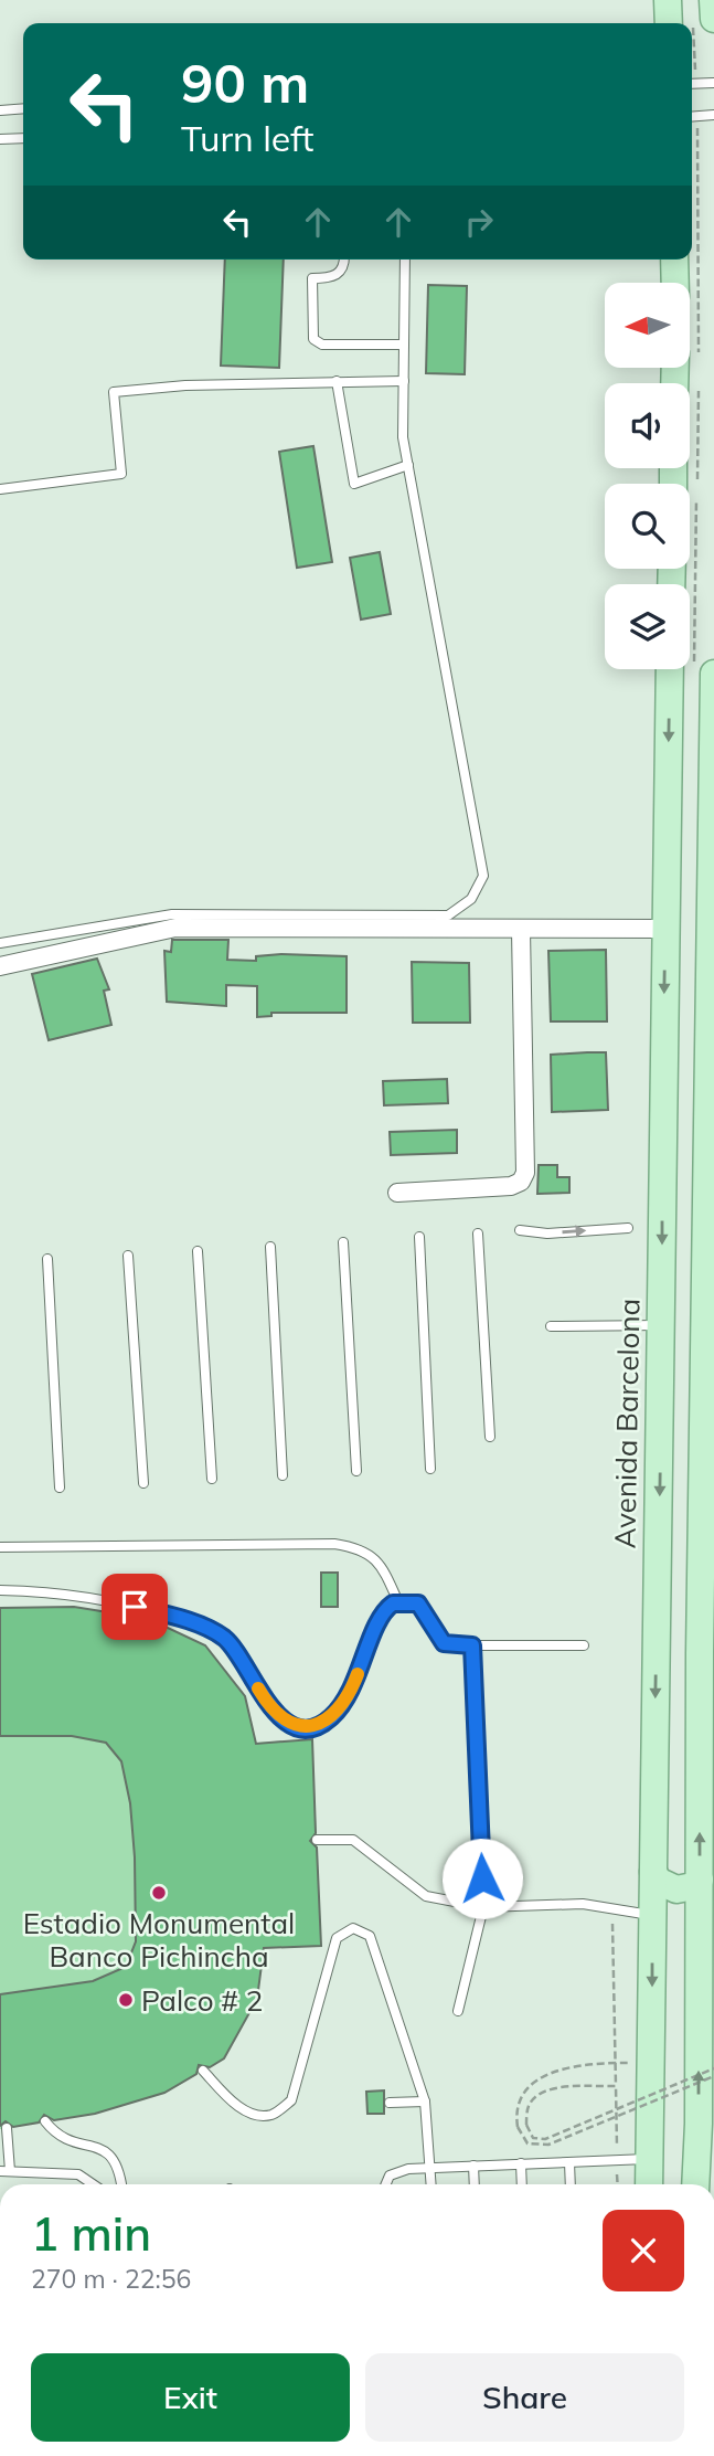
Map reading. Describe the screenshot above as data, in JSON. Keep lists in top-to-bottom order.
{
  "streets": {
    "main road": ["Avenida Barcelona"]
  },
  "places": ["Estadio Monumental Banco Pichincha", "Palco # 2"],
  "north": "left",
  "page": {
    "turn": ["90 m", "Turn left"],
    "heading": ["1 min", "270 m · 22:56"],
    "buttons": ["Exit", "Share"]
  }
}
